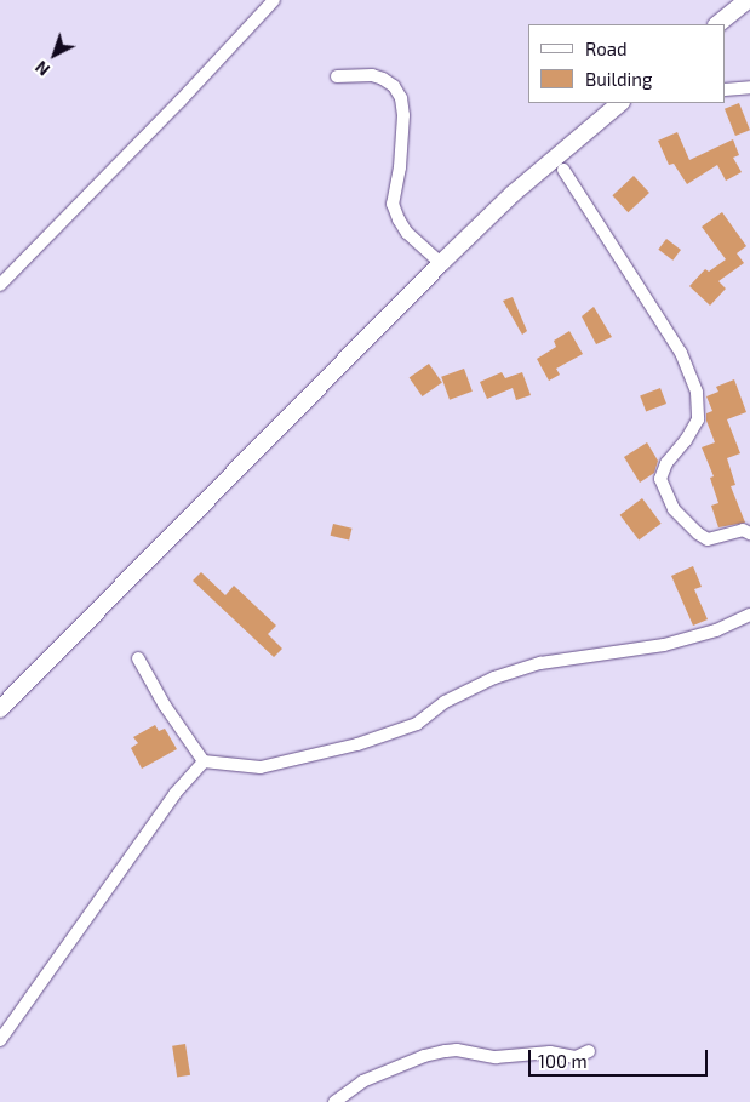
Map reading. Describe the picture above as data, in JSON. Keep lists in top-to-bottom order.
{
  "legend": ["Road", "Building"],
  "scale_bar": "100 m",
  "north": "bottom left"
}
